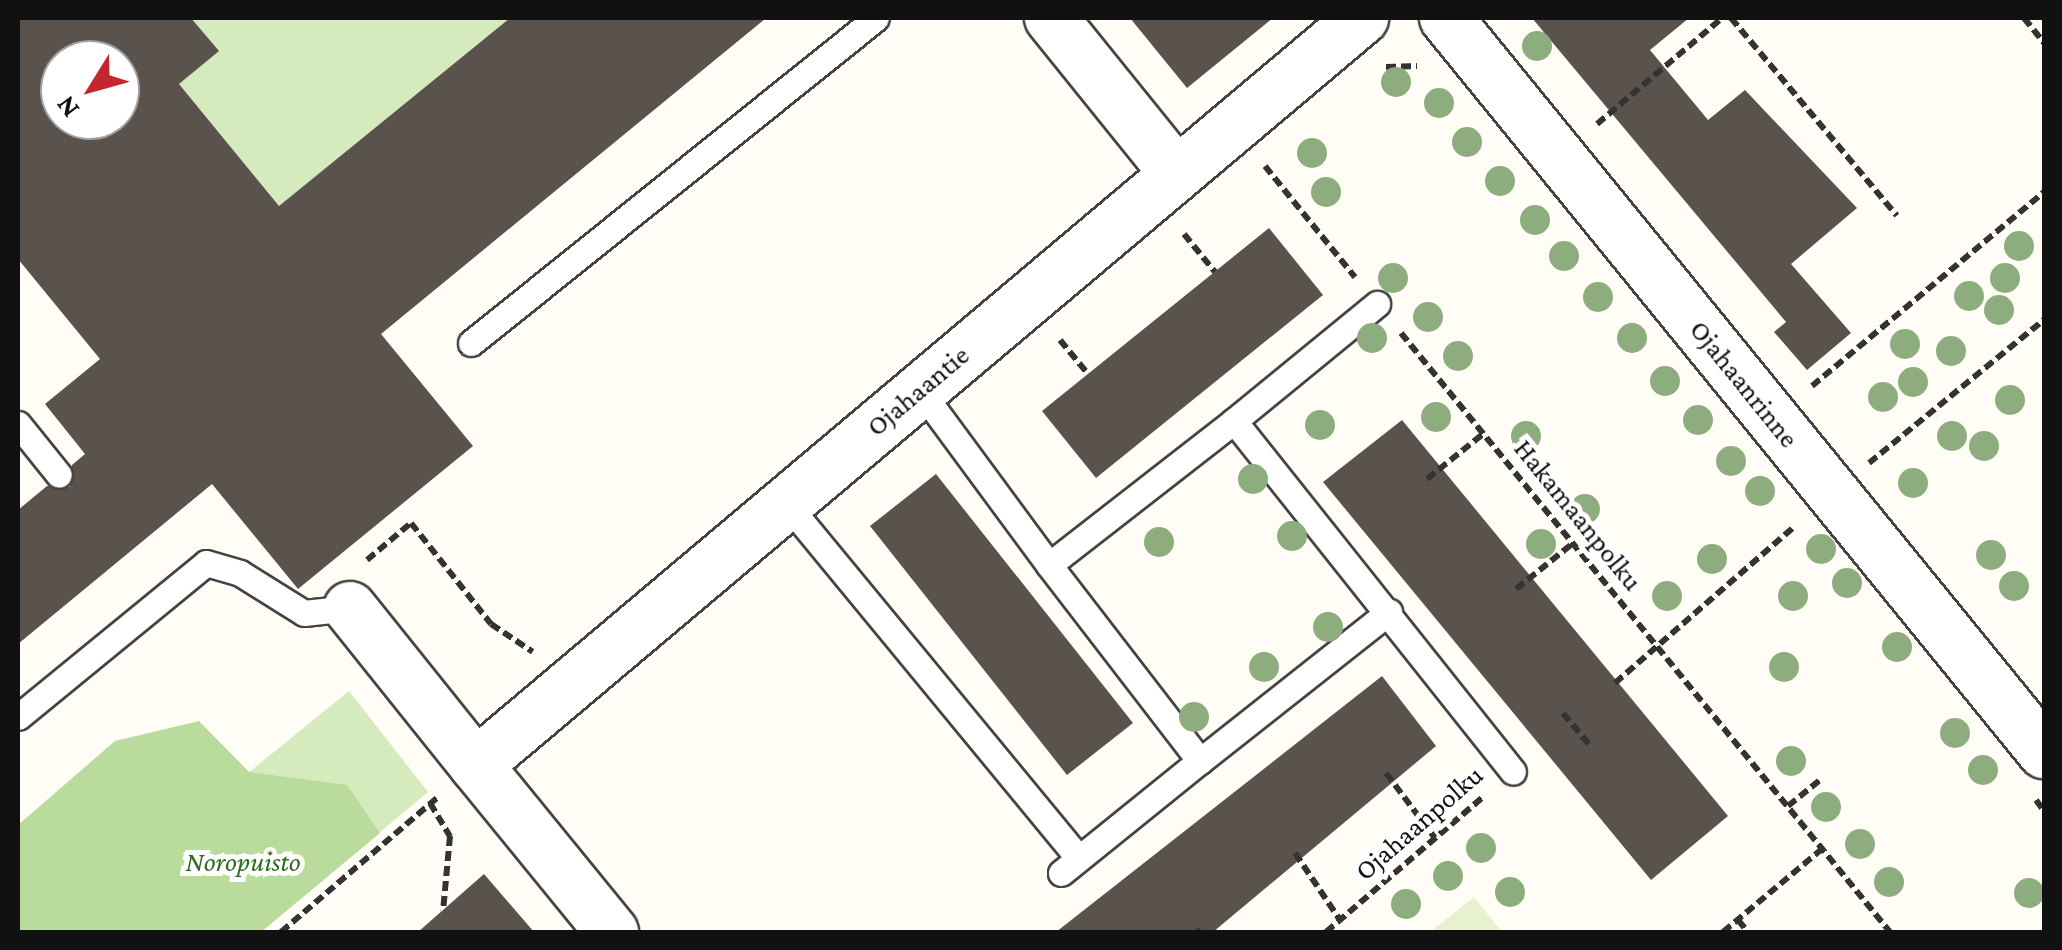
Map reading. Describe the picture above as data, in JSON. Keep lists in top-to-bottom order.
{
  "streets": {
    "street": ["Ojahaanrinne", "Ojahaantie"],
    "path": ["Hakamaanpolku", "Ojahaanpolku"]
  },
  "crossings": [
    ["Ojahaantie", "Hakamaanpolku"]
  ],
  "parks": ["Noropuisto"],
  "north": "bottom left"
}
